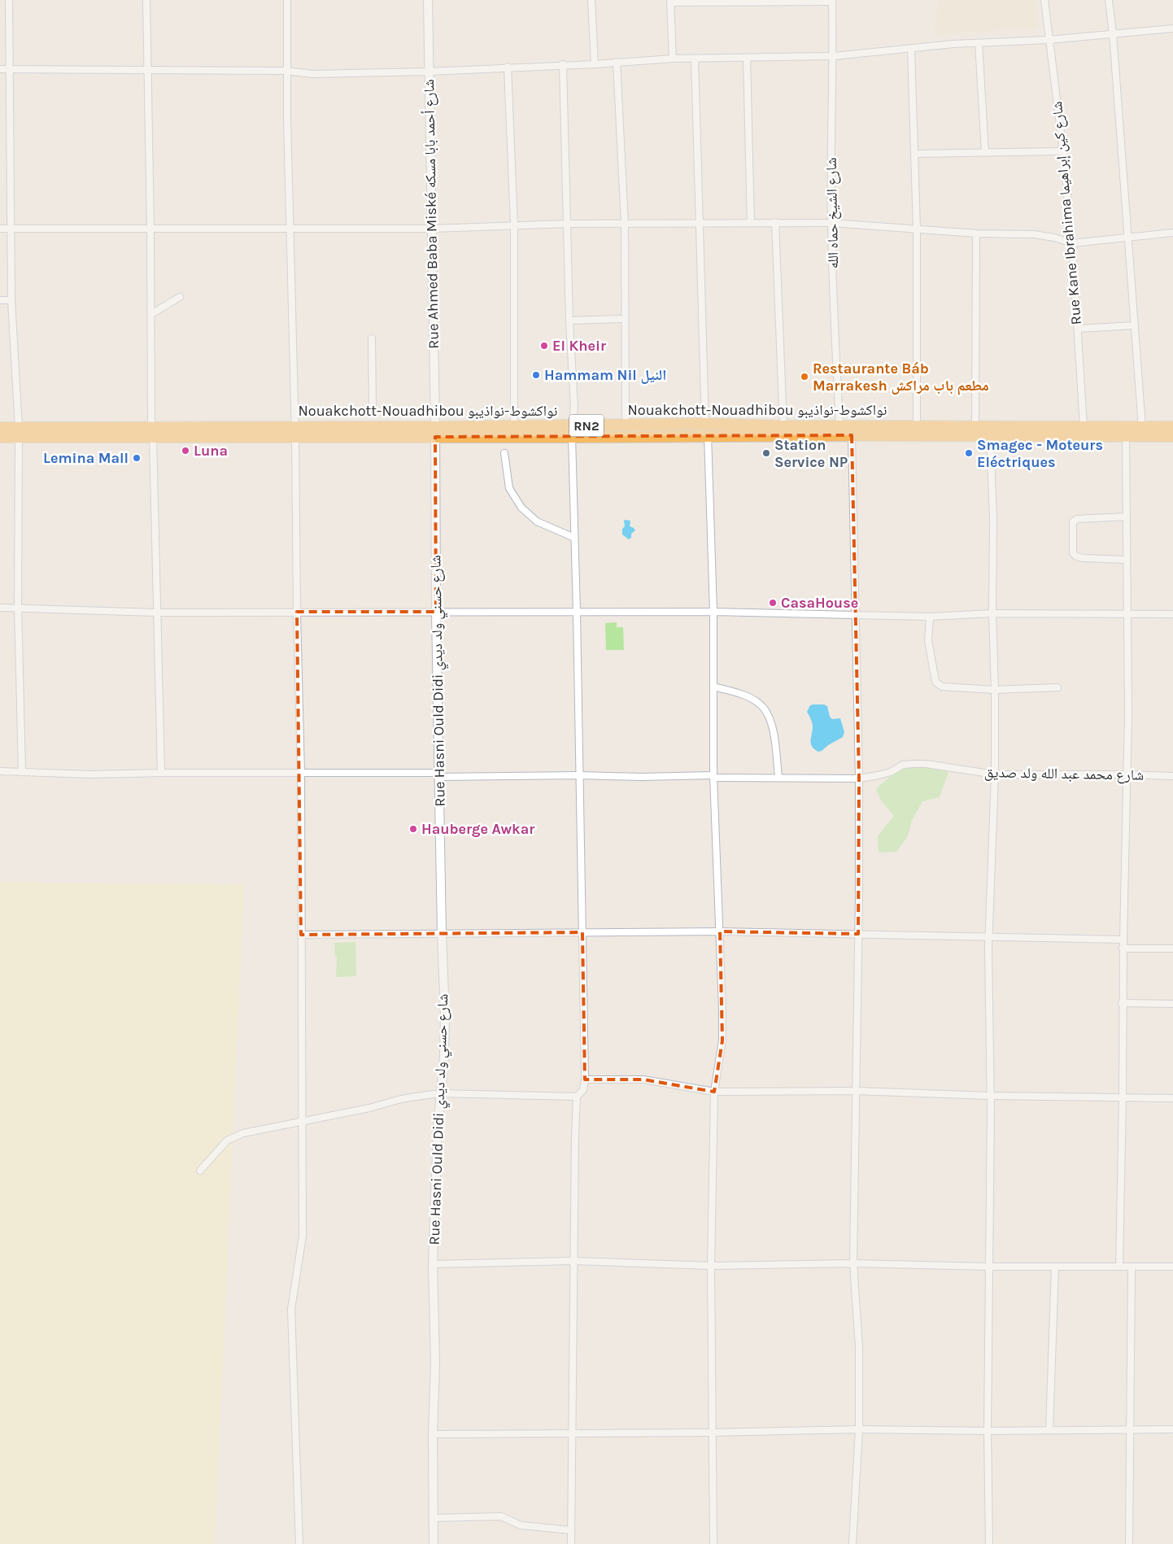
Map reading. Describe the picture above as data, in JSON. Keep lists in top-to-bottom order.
{
  "streets": {
    "highway": ["Nouakchott-Nouadhibou نواكشوط-نواذيبو", "RN2"],
    "street": [
      "شارع الشيخ حماه الله",
      "Rue Kane Ibrahima شارع كين إبراهيما",
      "Rue Ahmed Baba Miské شارع أحمد بابا مسكه",
      "Rue Hasni Ould Didi شارع حسني ولد ديدي",
      "شارع محمد عبد الله ولد صديق"
    ]
  },
  "crossings": [
    ["شارع الشيخ حماه الله", "Nouakchott-Nouadhibou نواكشوط-نواذيبو"],
    ["Rue Kane Ibrahima شارع كين إبراهيما", "Nouakchott-Nouadhibou نواكشوط-نواذيبو"],
    ["Rue Ahmed Baba Miské شارع أحمد بابا مسكه", "Nouakchott-Nouadhibou نواكشوط-نواذيبو"],
    ["Rue Ahmed Baba Miské شارع أحمد بابا مسكه", "Rue Hasni Ould Didi شارع حسني ولد ديدي"],
    ["Nouakchott-Nouadhibou نواكشوط-نواذيبو", "Rue Hasni Ould Didi شارع حسني ولد ديدي"],
    ["Rue Hasni Ould Didi شارع حسني ولد ديدي", "شارع محمد عبد الله ولد صديق"]
  ],
  "places": [
    "El Kheir",
    "Hammam Nil النيل",
    "Restaurante Báb Marrakesh مطعم باب مراكش",
    "Luna",
    "Station Service NP",
    "Smagec - Moteurs Eléctriques",
    "Lemina Mall",
    "CasaHouse",
    "Hauberge Awkar"
  ]
}
